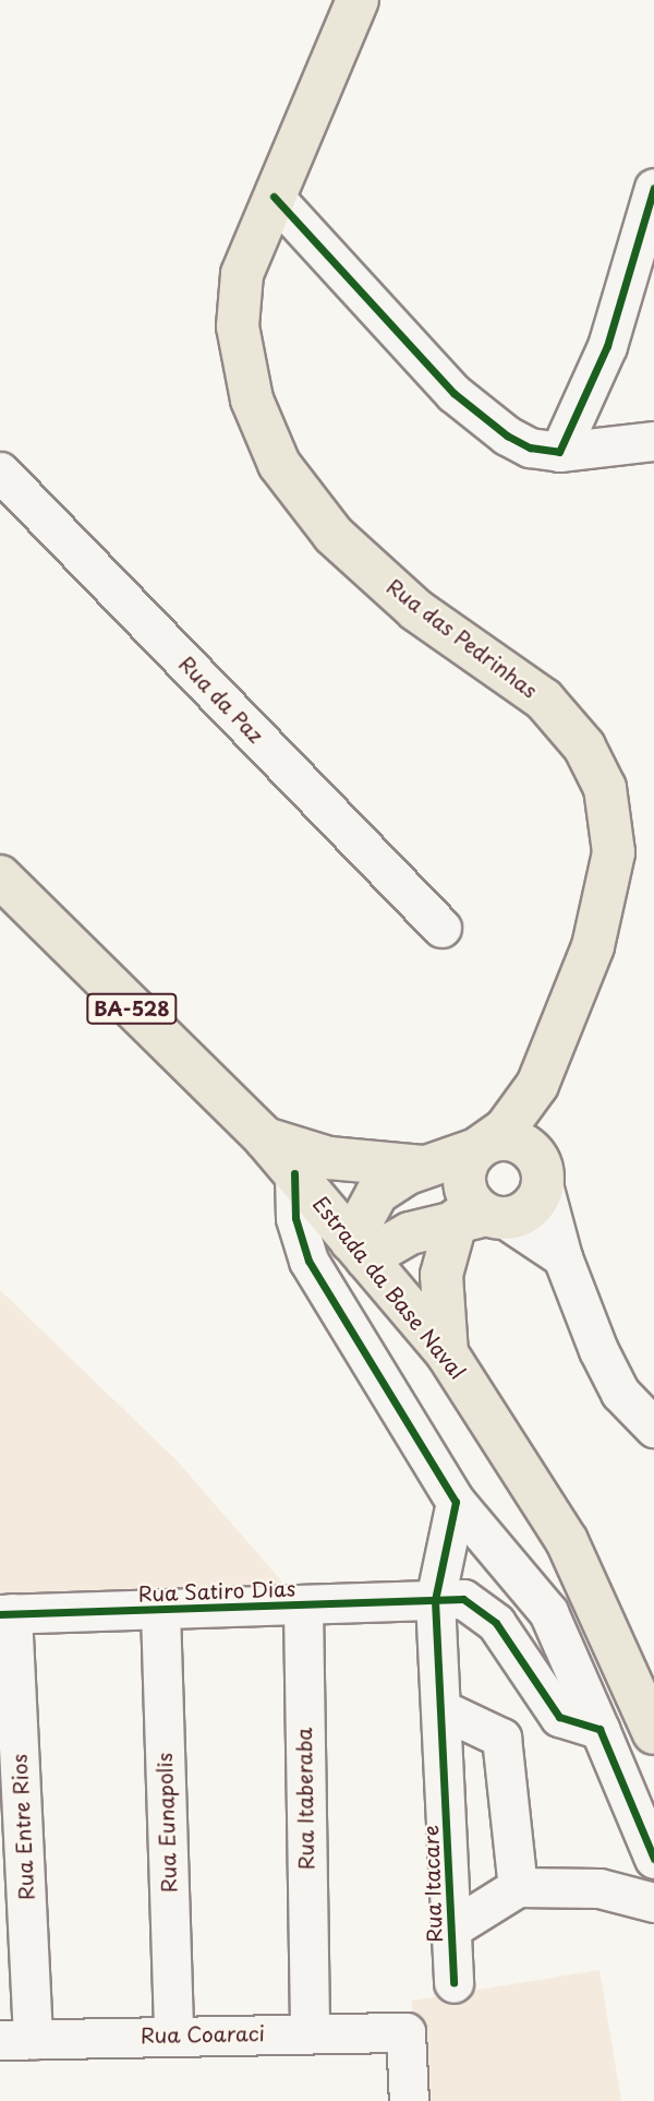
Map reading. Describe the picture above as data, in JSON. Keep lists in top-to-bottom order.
{
  "streets": {
    "main road": ["Rua das Pedrinhas", "BA-528", "Estrada da Base Naval"],
    "street": [
      "Rua da Paz",
      "Rua Satiro Dias",
      "Rua Itaberaba",
      "Rua Eunapolis",
      "Rua Entre Rios",
      "Rua Itacare",
      "Rua Coaraci"
    ]
  },
  "crossings": [
    ["Rua das Pedrinhas", "Estrada da Base Naval"],
    ["Rua Satiro Dias", "Rua Itaberaba"],
    ["Rua Satiro Dias", "Rua Eunapolis"],
    ["Rua Satiro Dias", "Rua Entre Rios"],
    ["Rua Satiro Dias", "Rua Itacare"],
    ["Rua Itaberaba", "Rua Coaraci"],
    ["Rua Eunapolis", "Rua Coaraci"],
    ["Rua Entre Rios", "Rua Coaraci"]
  ]
}
